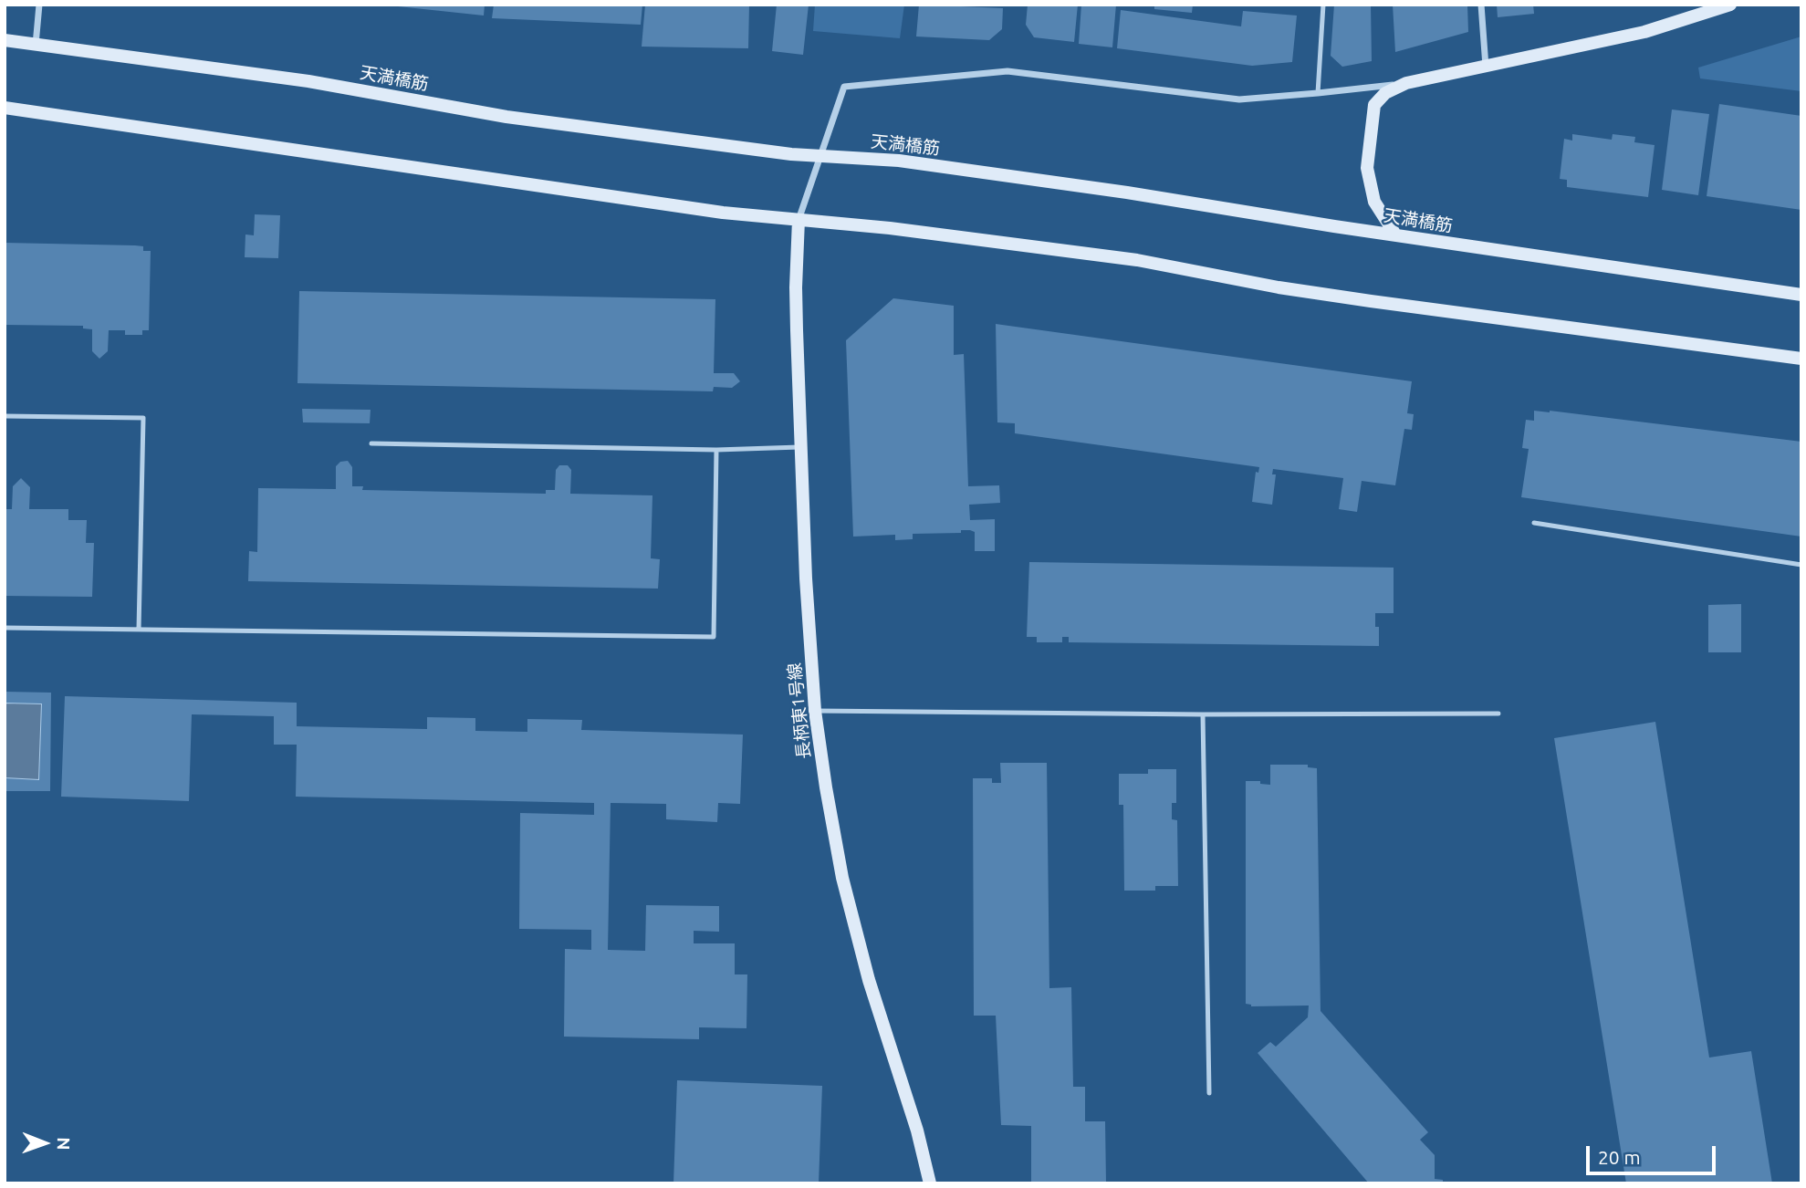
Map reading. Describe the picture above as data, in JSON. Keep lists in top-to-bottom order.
{
  "streets": {
    "street": ["天満橋筋", "長柄東1号線"]
  },
  "scale_bar": "20 m",
  "north": "right"
}
